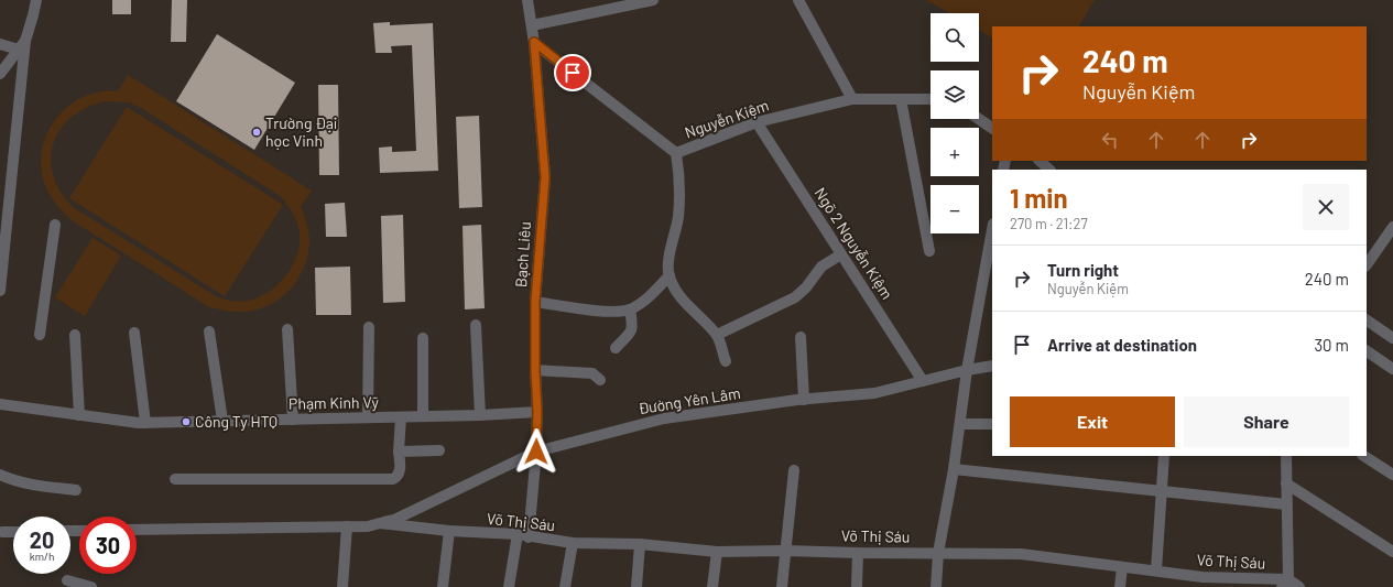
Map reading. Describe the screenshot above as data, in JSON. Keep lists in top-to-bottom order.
{
  "streets": {
    "street": [
      "Nguyễn Kiệm",
      "Ngõ 2 Nguyễn Kiệm",
      "Bạch Liêu",
      "Đường Yên Lâm",
      "Phạm Kinh Vỹ",
      "Võ Thị Sáu"
    ]
  },
  "crossings": [
    ["Nguyễn Kiệm", "Ngõ 2 Nguyễn Kiệm"],
    ["Nguyễn Kiệm", "Bạch Liêu"],
    ["Ngõ 2 Nguyễn Kiệm", "Đường Yên Lâm"],
    ["Bạch Liêu", "Đường Yên Lâm"],
    ["Bạch Liêu", "Phạm Kinh Vỹ"],
    ["Bạch Liêu", "Võ Thị Sáu"],
    ["Đường Yên Lâm", "Võ Thị Sáu"]
  ],
  "places": ["Trường Đại học Vinh", "Công Ty HTQ"],
  "page": {
    "map_buttons": ["+", "−"],
    "turn": ["240 m", "Nguyễn Kiệm"],
    "heading": ["1 min", "270 m · 21:27"],
    "list": [
      {
        "name": "Turn right",
        "note": "Nguyễn Kiệm",
        "value": "240 m"
      },
      {
        "name": "Arrive at destination",
        "value": "30 m"
      }
    ],
    "buttons": ["Exit", "Share"],
    "speed": "20 km/h",
    "limit": "30"
  }
}
